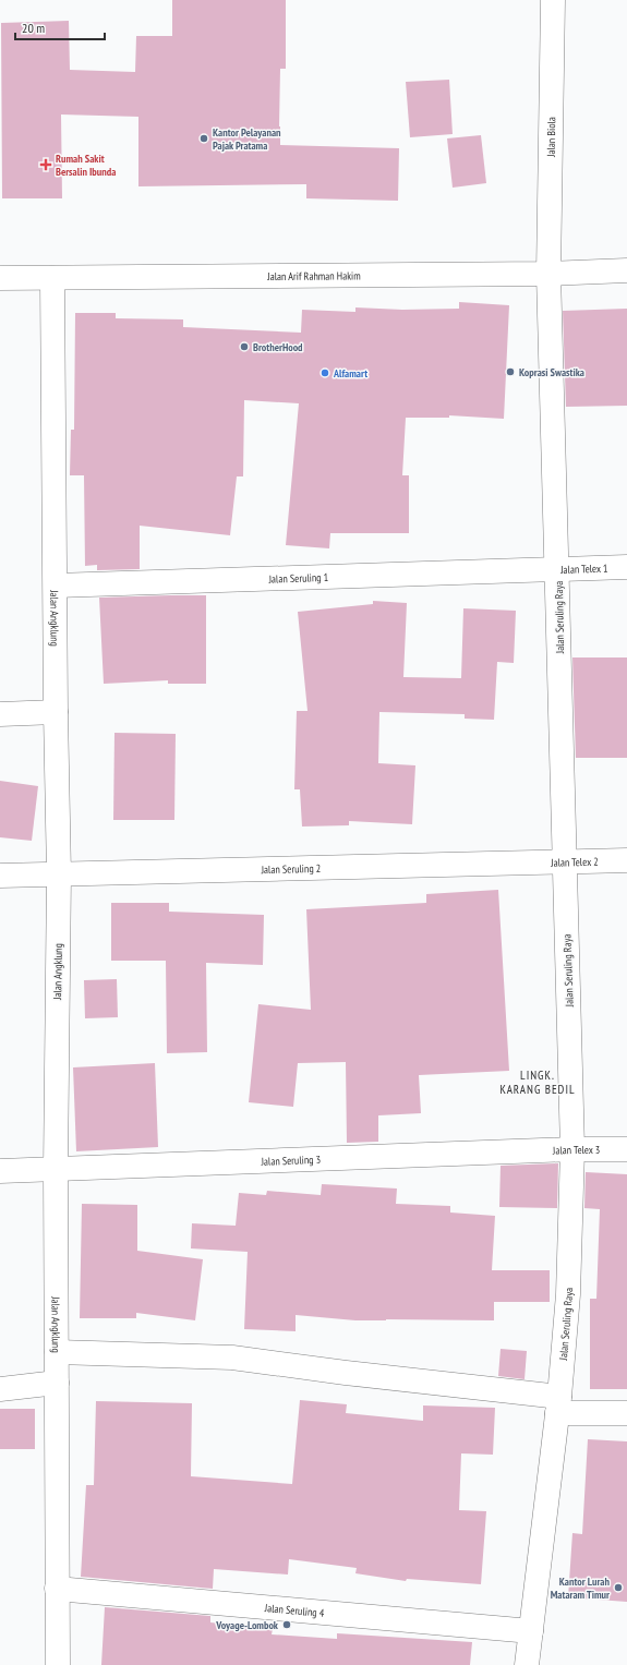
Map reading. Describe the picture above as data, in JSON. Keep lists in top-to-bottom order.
{
  "streets": {
    "street": [
      "Jalan Biola",
      "Jalan Arif Rahman Hakim",
      "Jalan Telex 1",
      "Jalan Seruling 1",
      "Jalan Seruling Raya",
      "Jalan Angklung",
      "Jalan Telex 2",
      "Jalan Seruling 2",
      "Jalan Telex 3",
      "Jalan Seruling 3",
      "Jalan Seruling 4"
    ]
  },
  "crossings": [
    ["Jalan Biola", "Jalan Arif Rahman Hakim"],
    ["Jalan Biola", "Jalan Seruling Raya"],
    ["Jalan Arif Rahman Hakim", "Jalan Seruling Raya"],
    ["Jalan Arif Rahman Hakim", "Jalan Angklung"],
    ["Jalan Telex 1", "Jalan Seruling 1"],
    ["Jalan Telex 1", "Jalan Seruling Raya"],
    ["Jalan Seruling 1", "Jalan Seruling Raya"],
    ["Jalan Seruling 1", "Jalan Angklung"],
    ["Jalan Seruling Raya", "Jalan Telex 2"],
    ["Jalan Seruling Raya", "Jalan Telex 3"],
    ["Jalan Seruling Raya", "Jalan Seruling 4"],
    ["Jalan Angklung", "Jalan Seruling 2"],
    ["Jalan Angklung", "Jalan Seruling 3"],
    ["Jalan Angklung", "Jalan Seruling 4"],
    ["Jalan Telex 2", "Jalan Seruling 2"],
    ["Jalan Telex 3", "Jalan Seruling 3"]
  ],
  "districts": ["LINGK. KARANG BEDIL"],
  "places": {
    "other": [
      "Kantor Pelayanan Pajak Pratama",
      "BrotherHood",
      "Koprasi Swastika",
      "Alfamart",
      "Kantor Lurah Mataram Timur",
      "Voyage-Lombok"
    ],
    "health": ["Rumah Sakit Bersalin Ibunda"]
  },
  "scale_bar": "20 m"
}
